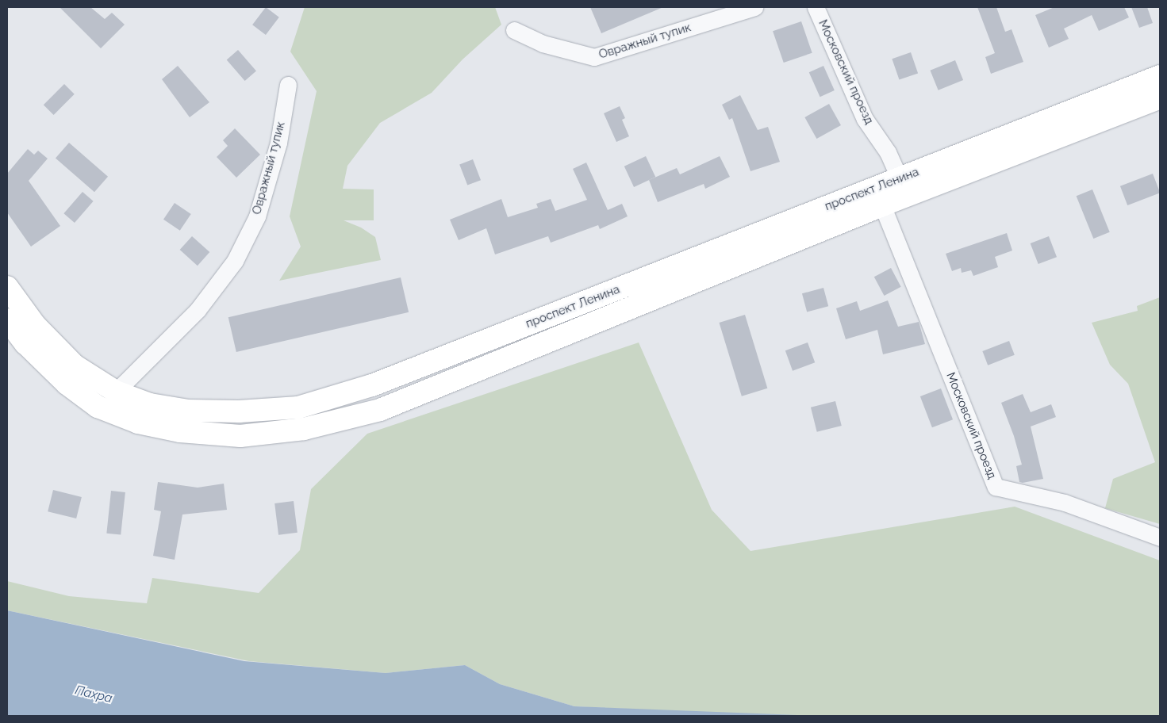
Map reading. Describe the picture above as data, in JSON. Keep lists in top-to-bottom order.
{
  "streets": {
    "main road": ["проспект Ленина"],
    "street": ["Овражный тупик", "Московский проезд"]
  },
  "crossings": [
    ["Овражный тупик", "проспект Ленина"],
    ["Московский проезд", "проспект Ленина"]
  ],
  "water": ["Пахра"]
}
